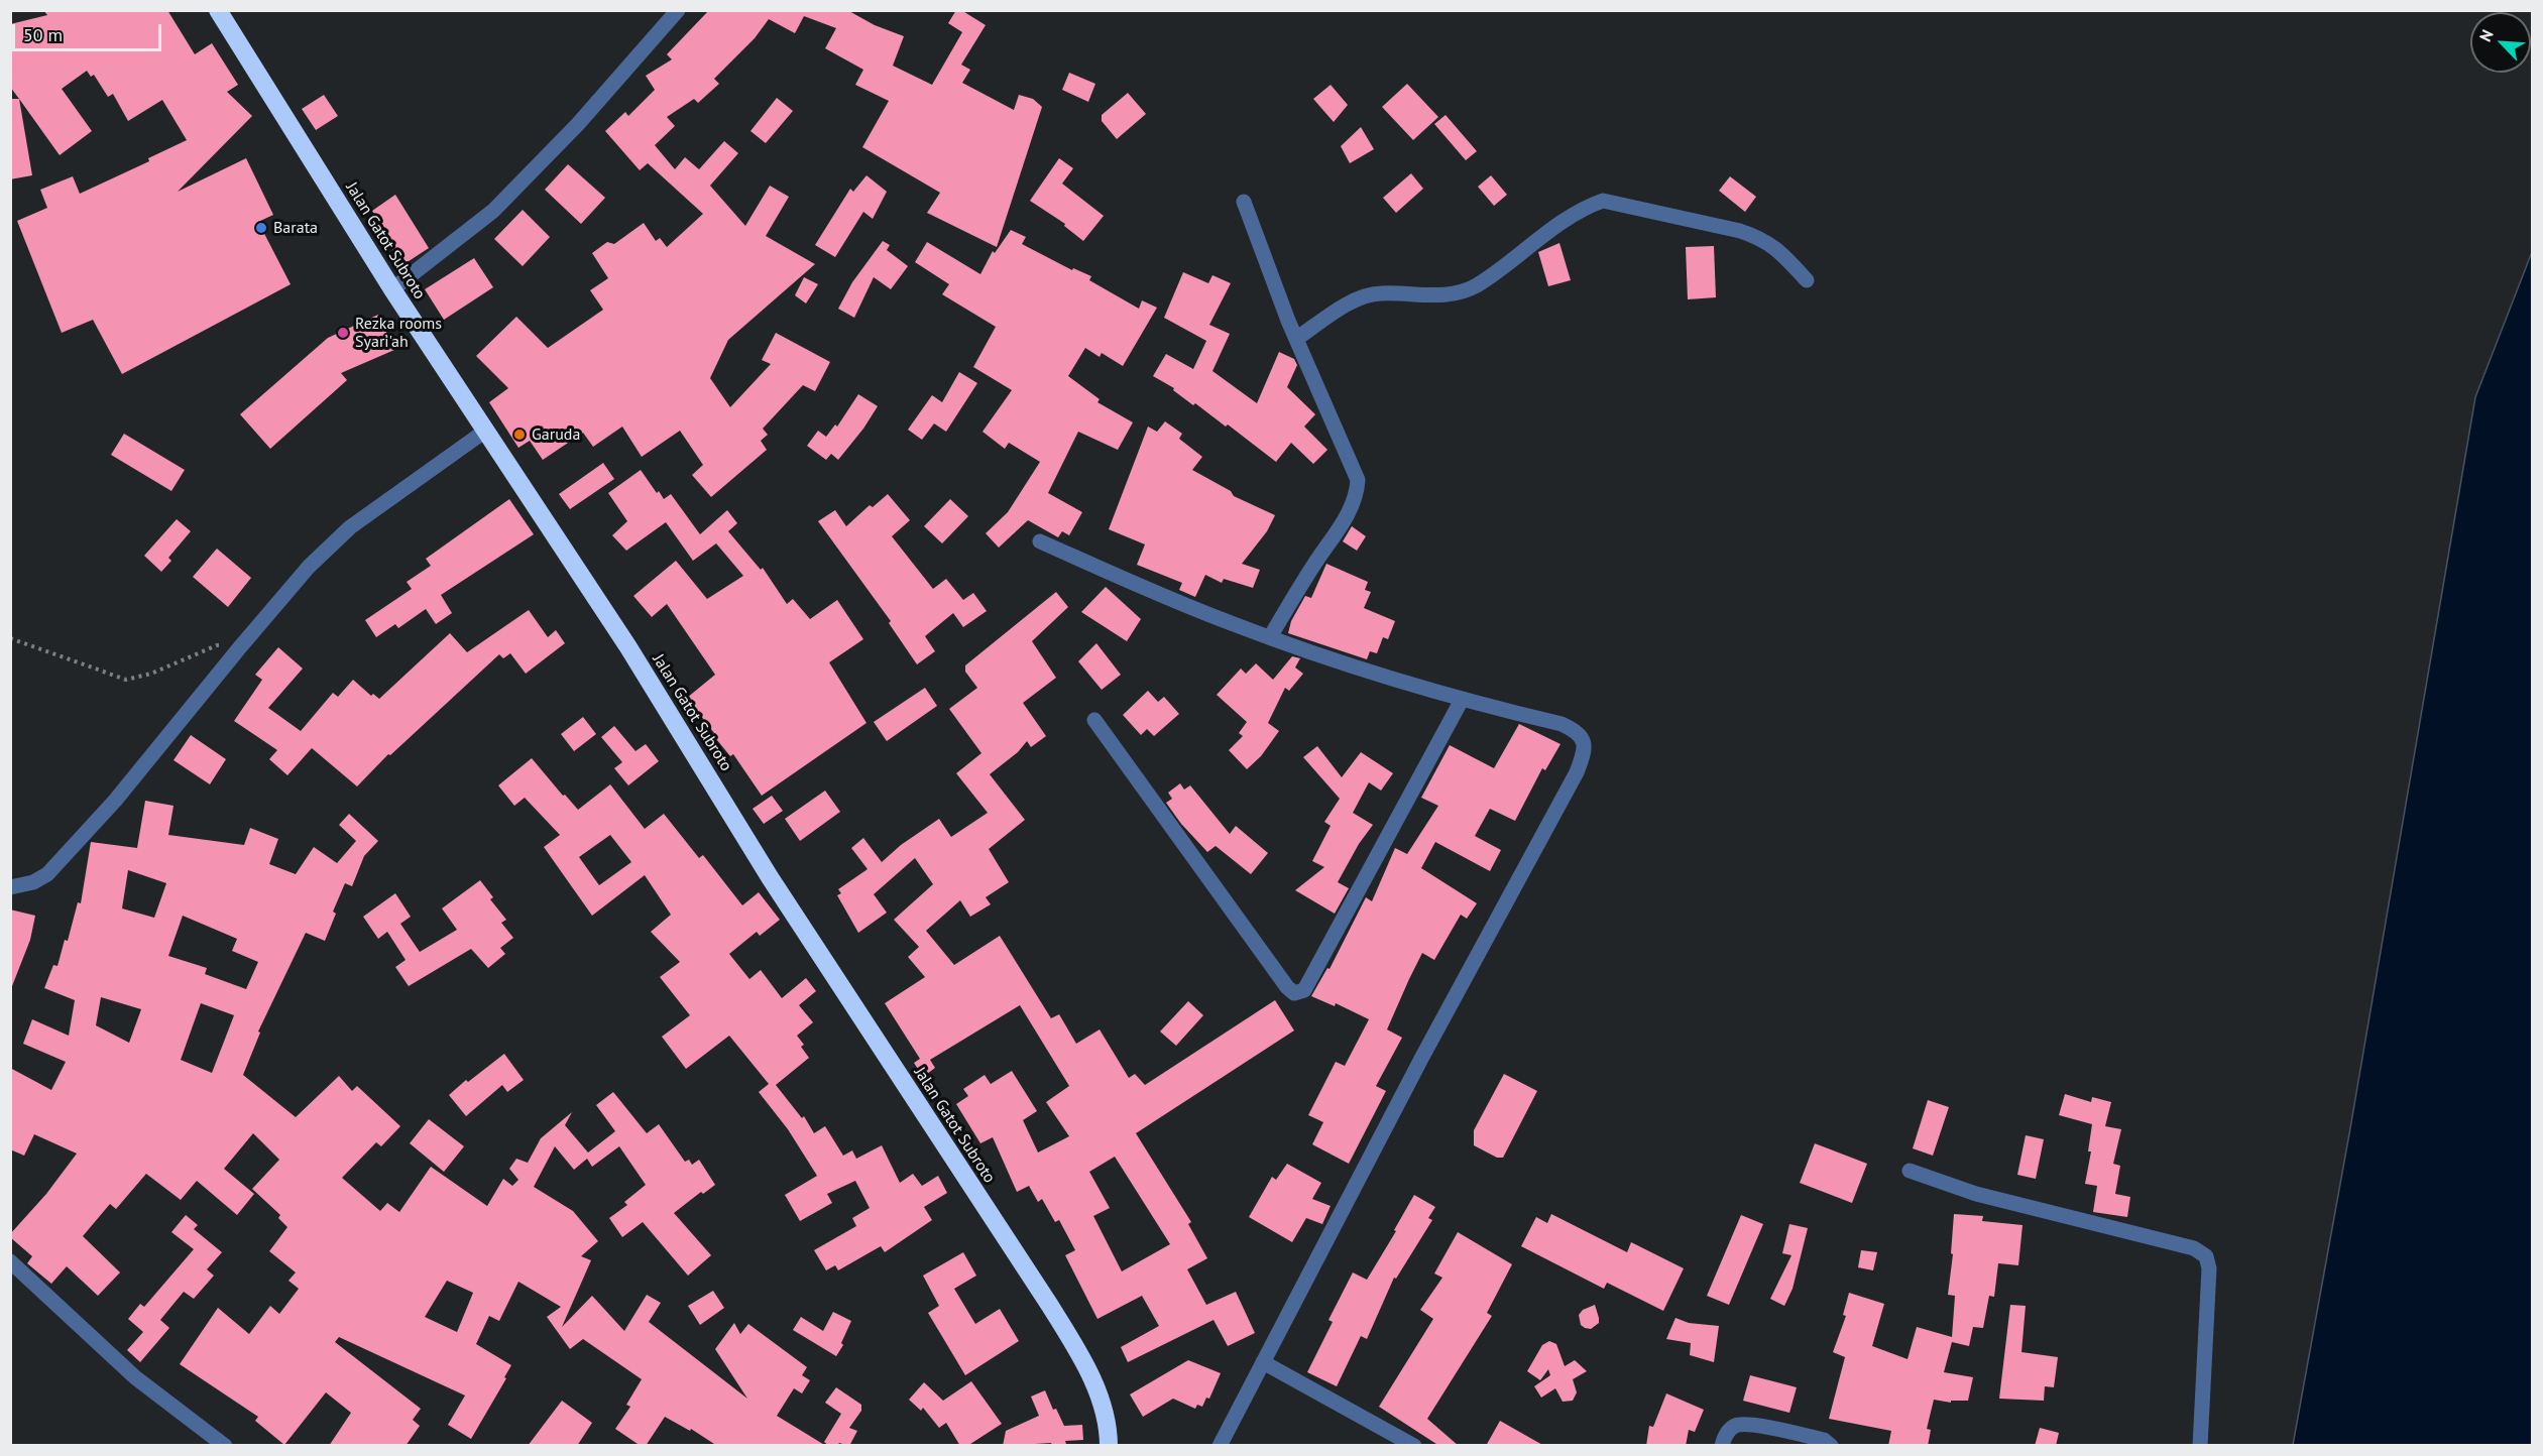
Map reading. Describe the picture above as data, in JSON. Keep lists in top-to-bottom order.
{
  "streets": {
    "highway": ["Jalan Gatot Subroto"]
  },
  "places": ["Barata", "Rezka rooms Syari'ah", "Garuda"],
  "scale_bar": "50 m",
  "north": "top left"
}
